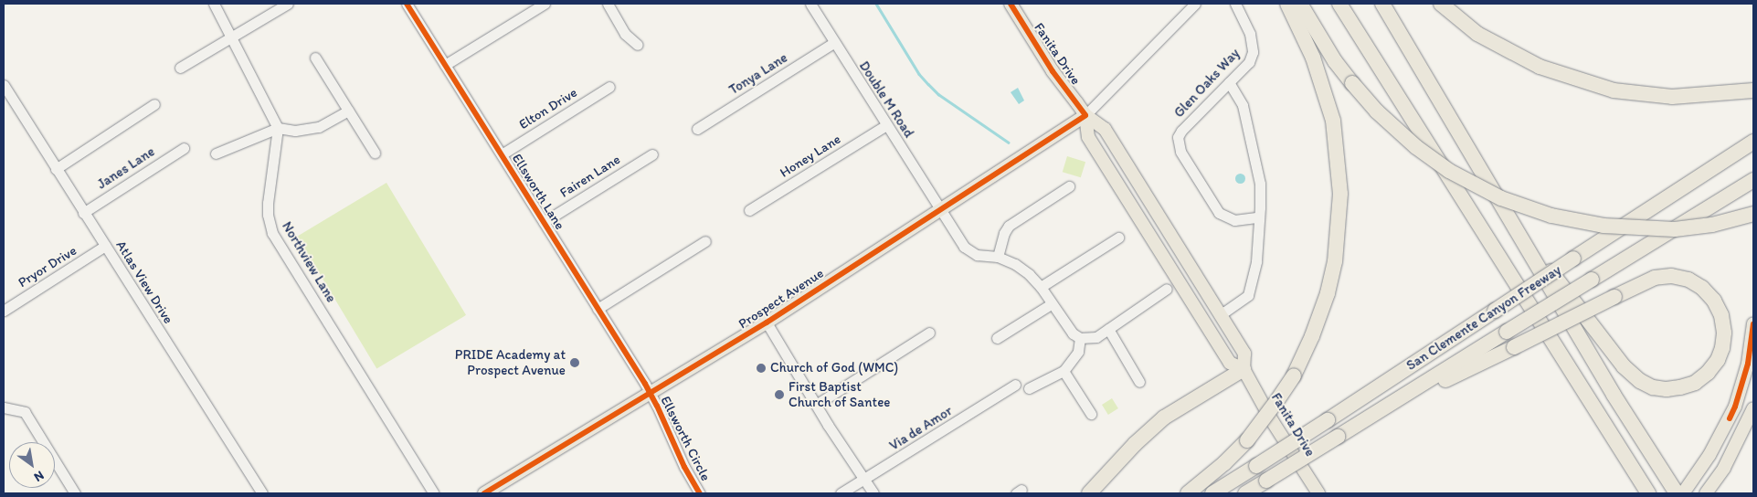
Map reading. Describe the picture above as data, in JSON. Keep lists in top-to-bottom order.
{
  "streets": {
    "highway": ["San Clemente Canyon Freeway"],
    "main road": ["Fanita Drive", "Prospect Avenue"],
    "street": [
      "Tonya Lane",
      "Glen Oaks Way",
      "Double M Road",
      "Elton Drive",
      "Honey Lane",
      "Janes Lane",
      "Fairen Lane",
      "Ellsworth Lane",
      "Northview Lane",
      "Pryor Drive",
      "Atlas View Drive",
      "Via de Amor",
      "Ellsworth Circle"
    ]
  },
  "crossings": [
    ["Fanita Drive", "Prospect Avenue"],
    ["Tonya Lane", "Double M Road"],
    ["Double M Road", "Honey Lane"],
    ["Double M Road", "Prospect Avenue"],
    ["Elton Drive", "Ellsworth Lane"],
    ["Janes Lane", "Atlas View Drive"],
    ["Fairen Lane", "Ellsworth Lane"],
    ["Ellsworth Lane", "Prospect Avenue"],
    ["Ellsworth Lane", "Ellsworth Circle"],
    ["Pryor Drive", "Atlas View Drive"],
    ["Prospect Avenue", "Ellsworth Circle"]
  ],
  "places": ["PRIDE Academy at Prospect Avenue", "Church of God (WMC)", "First Baptist Church of Santee"],
  "north": "bottom right"
}
